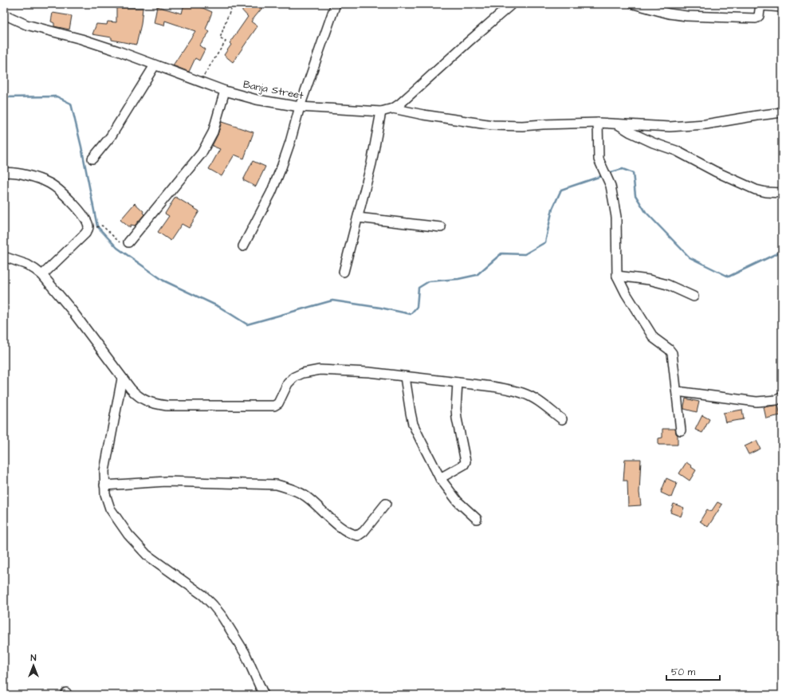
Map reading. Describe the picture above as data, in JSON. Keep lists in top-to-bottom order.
{
  "streets": {
    "street": ["Banja Street"]
  },
  "scale_bar": "50 m",
  "north": "top"
}
